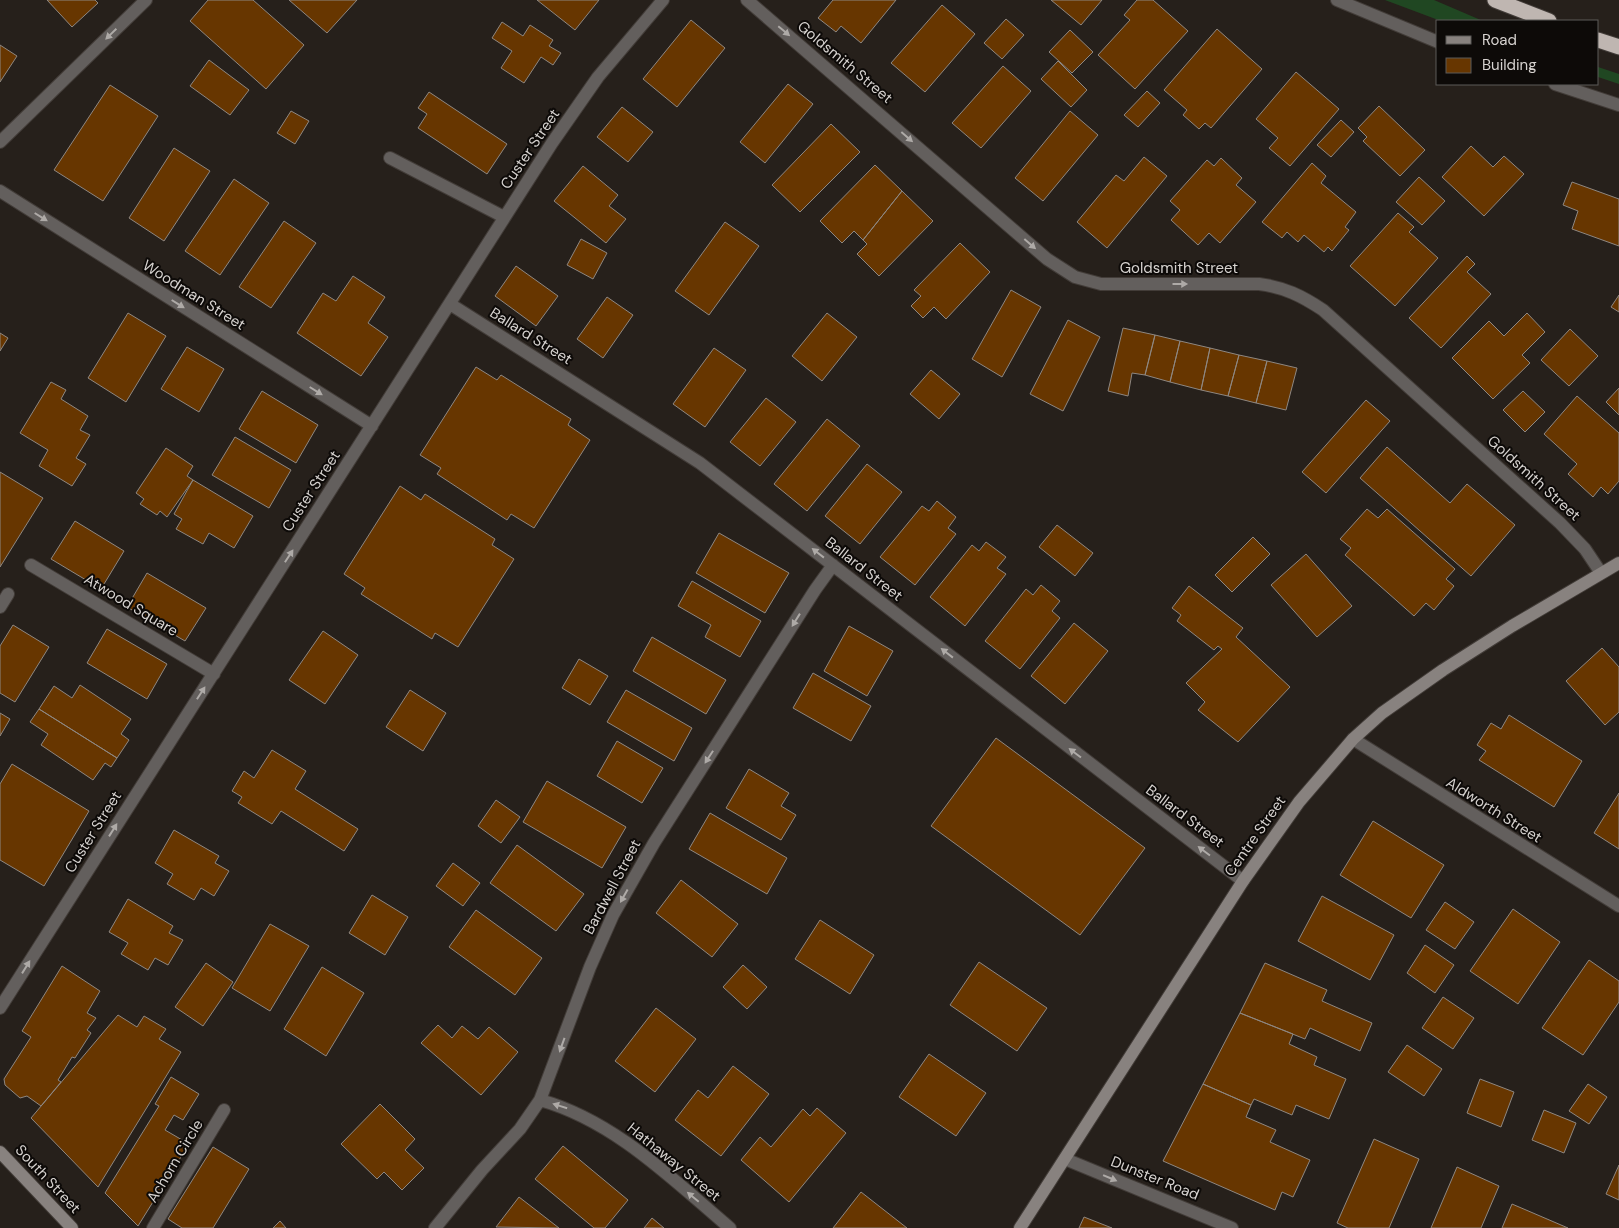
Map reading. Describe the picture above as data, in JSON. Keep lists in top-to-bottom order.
{
  "streets": {
    "main road": ["Centre Street", "South Street"],
    "street": [
      "Goldsmith Street",
      "Custer Street",
      "Woodman Street",
      "Ballard Street",
      "Atwood Square",
      "Aldworth Street",
      "Bardwell Street",
      "Achorn Circle",
      "Hathaway Street",
      "Dunster Road"
    ]
  },
  "crossings": [
    ["Goldsmith Street", "Centre Street"],
    ["Custer Street", "Woodman Street"],
    ["Custer Street", "Ballard Street"],
    ["Custer Street", "Atwood Square"],
    ["Ballard Street", "Centre Street"],
    ["Ballard Street", "Bardwell Street"],
    ["Aldworth Street", "Centre Street"],
    ["Centre Street", "Dunster Road"],
    ["Bardwell Street", "Hathaway Street"]
  ],
  "one_way": [
    "Goldsmith Street",
    "Custer Street",
    "Woodman Street",
    "Ballard Street",
    "Bardwell Street",
    "Hathaway Street",
    "Dunster Road"
  ],
  "legend": ["Road", "Building"]
}
